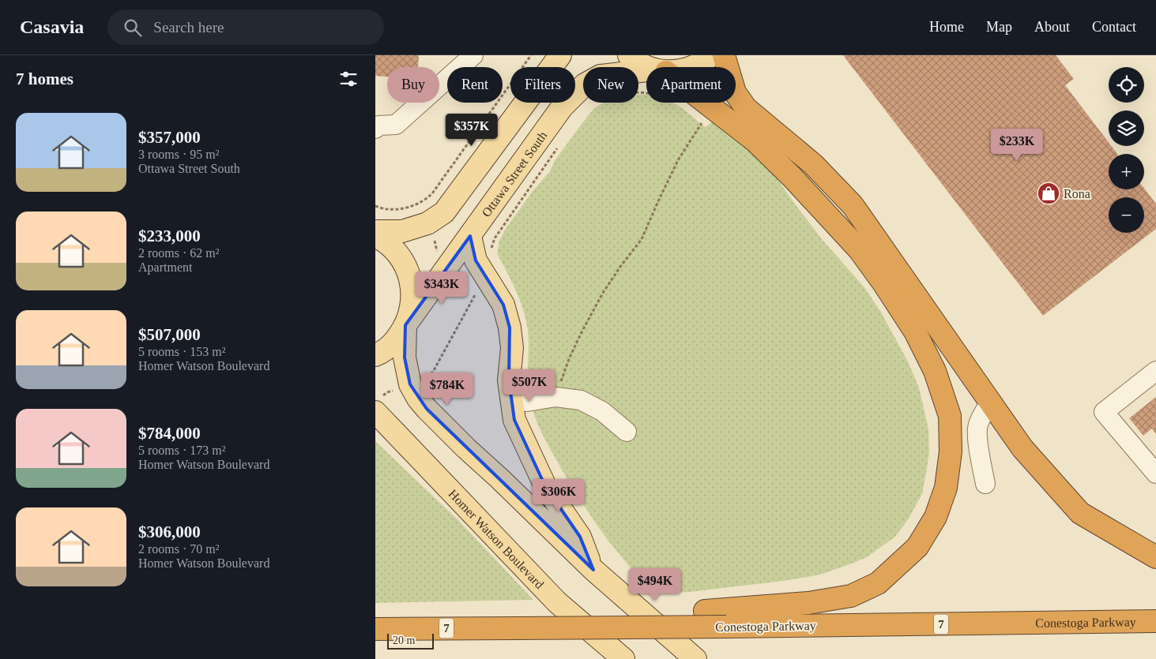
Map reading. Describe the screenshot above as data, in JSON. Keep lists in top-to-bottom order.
{
  "streets": {
    "highway": ["Conestoga Parkway", "7"],
    "main road": ["Ottawa Street South", "Homer Watson Boulevard"]
  },
  "places": {
    "shop": ["Rona"]
  },
  "scale_bar": "20 m",
  "page": {
    "header": "Casavia",
    "search": "Search here",
    "nav": [
      "Home",
      "Map",
      "About",
      "Contact"
    ],
    "heading": "7 homes",
    "map_buttons": ["+", "−"],
    "chip": [
      "Buy",
      "Rent",
      "Filters",
      "New",
      "Apartment"
    ],
    "list": [
      {
        "name": "$357,000",
        "note": "3 rooms · 95 m² · Ottawa Street South"
      },
      {
        "name": "$233,000",
        "note": "2 rooms · 62 m² · Apartment"
      },
      {
        "name": "$507,000",
        "note": "5 rooms · 153 m² · Homer Watson Boulevard"
      },
      {
        "name": "$784,000",
        "note": "5 rooms · 173 m² · Homer Watson Boulevard"
      },
      {
        "name": "$306,000",
        "note": "2 rooms · 70 m² · Homer Watson Boulevard"
      }
    ],
    "price": [
      "$357K",
      "$233K",
      "$343K",
      "$507K",
      "$784K",
      "$306K",
      "$494K"
    ],
    "scale": "20 m"
  }
}
